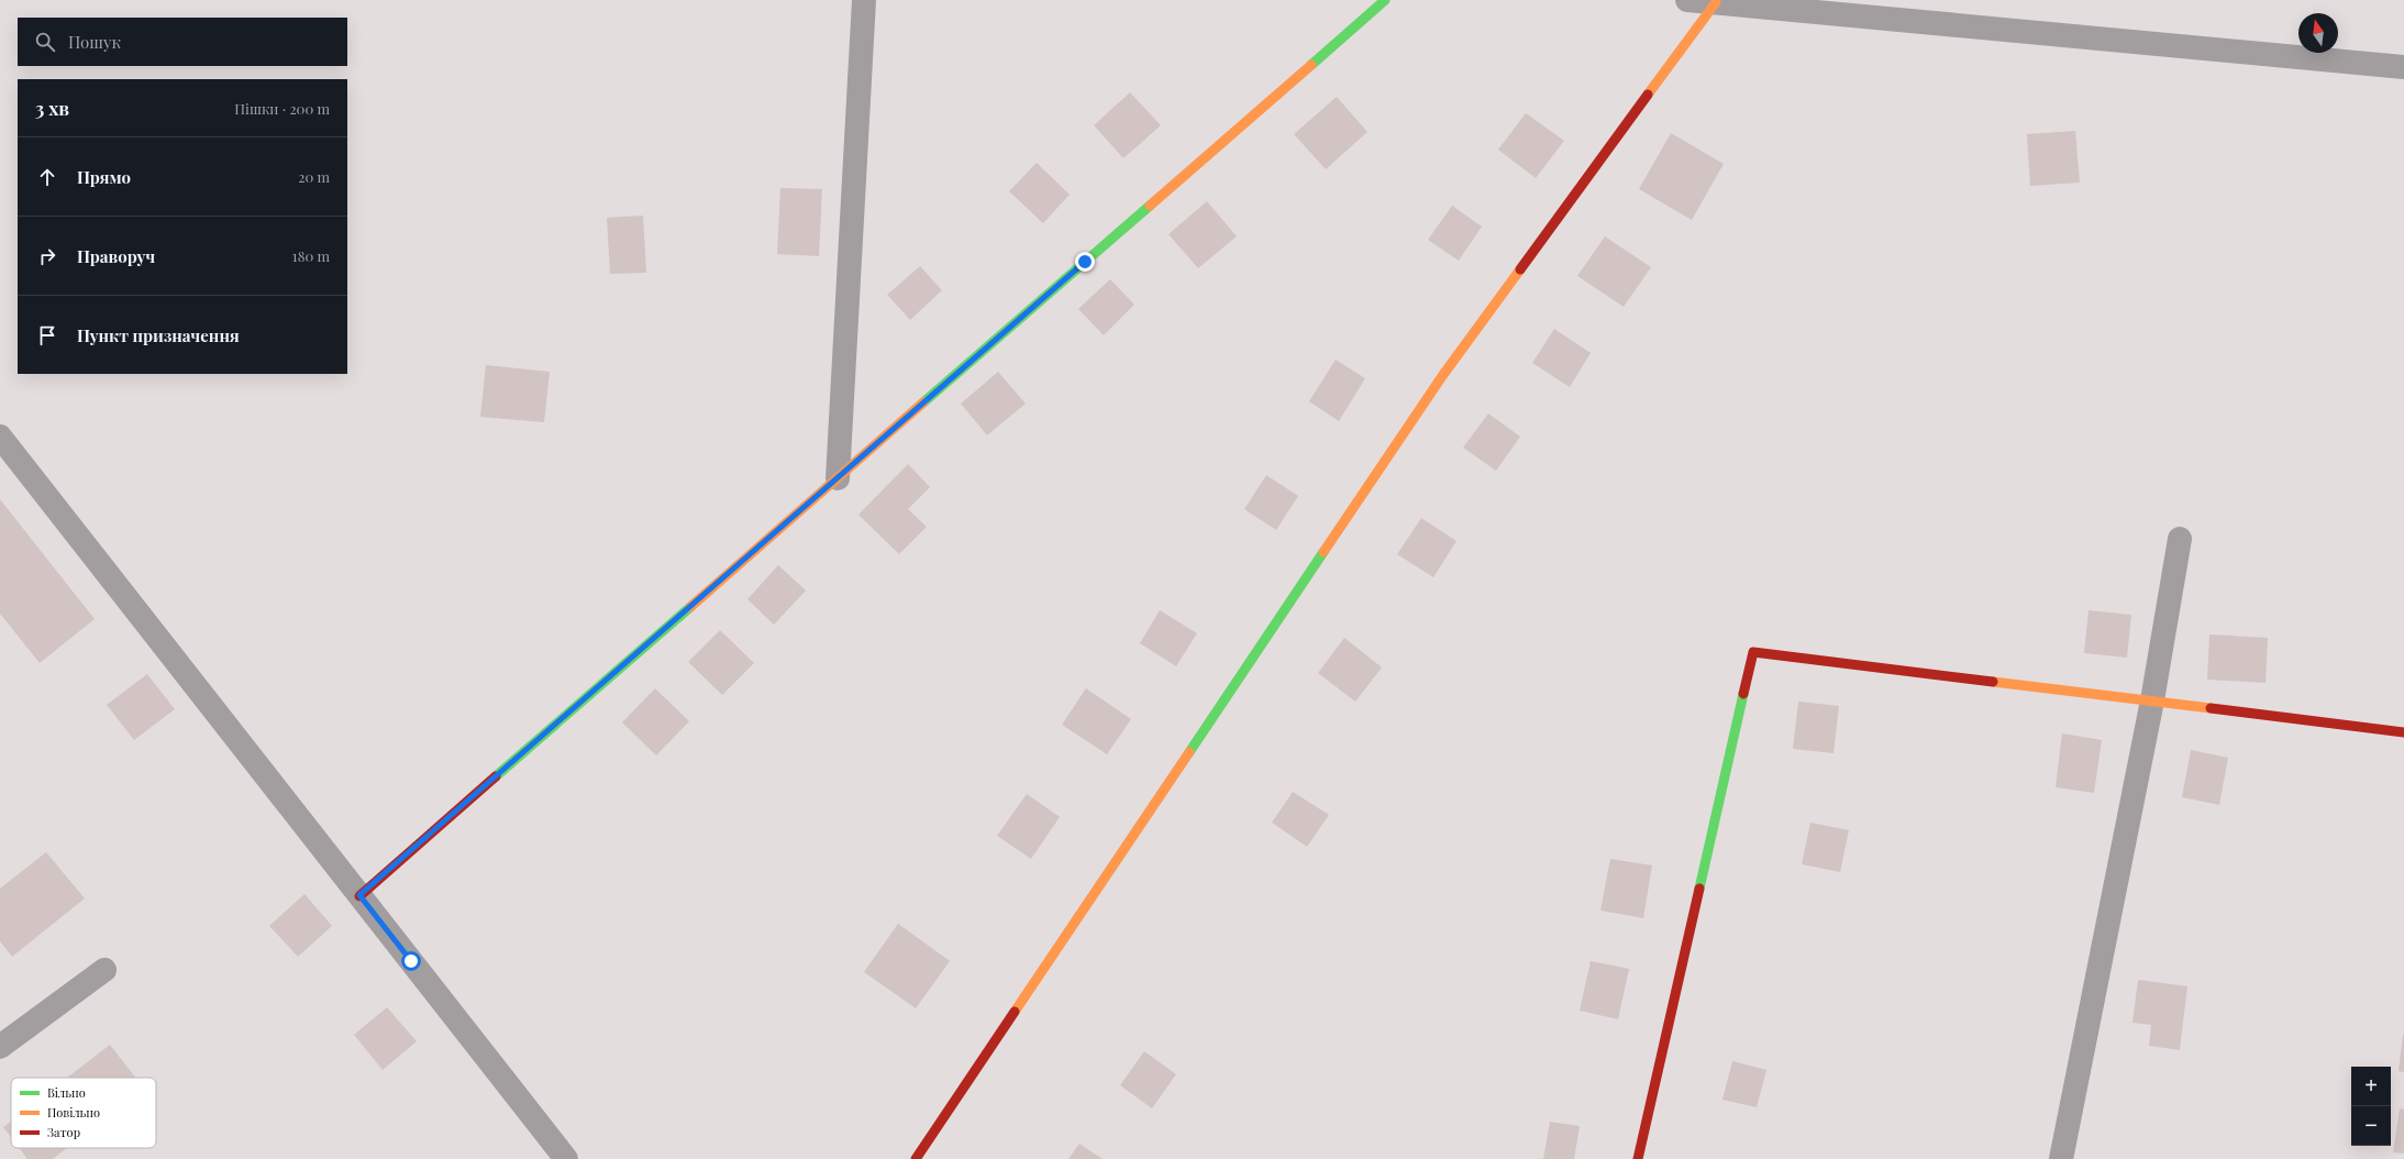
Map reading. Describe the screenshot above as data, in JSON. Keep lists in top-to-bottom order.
{
  "legend": ["Вільно", "Повільно", "Затор"],
  "north": "top",
  "page": {
    "search": "Пошук",
    "heading": ["3 хв", "Пішки · 200 m"],
    "list": [
      ["Прямо", "20 m"],
      ["Праворуч", "180 m"],
      "Пункт призначення"
    ],
    "map_buttons": ["+", "−"]
  }
}
